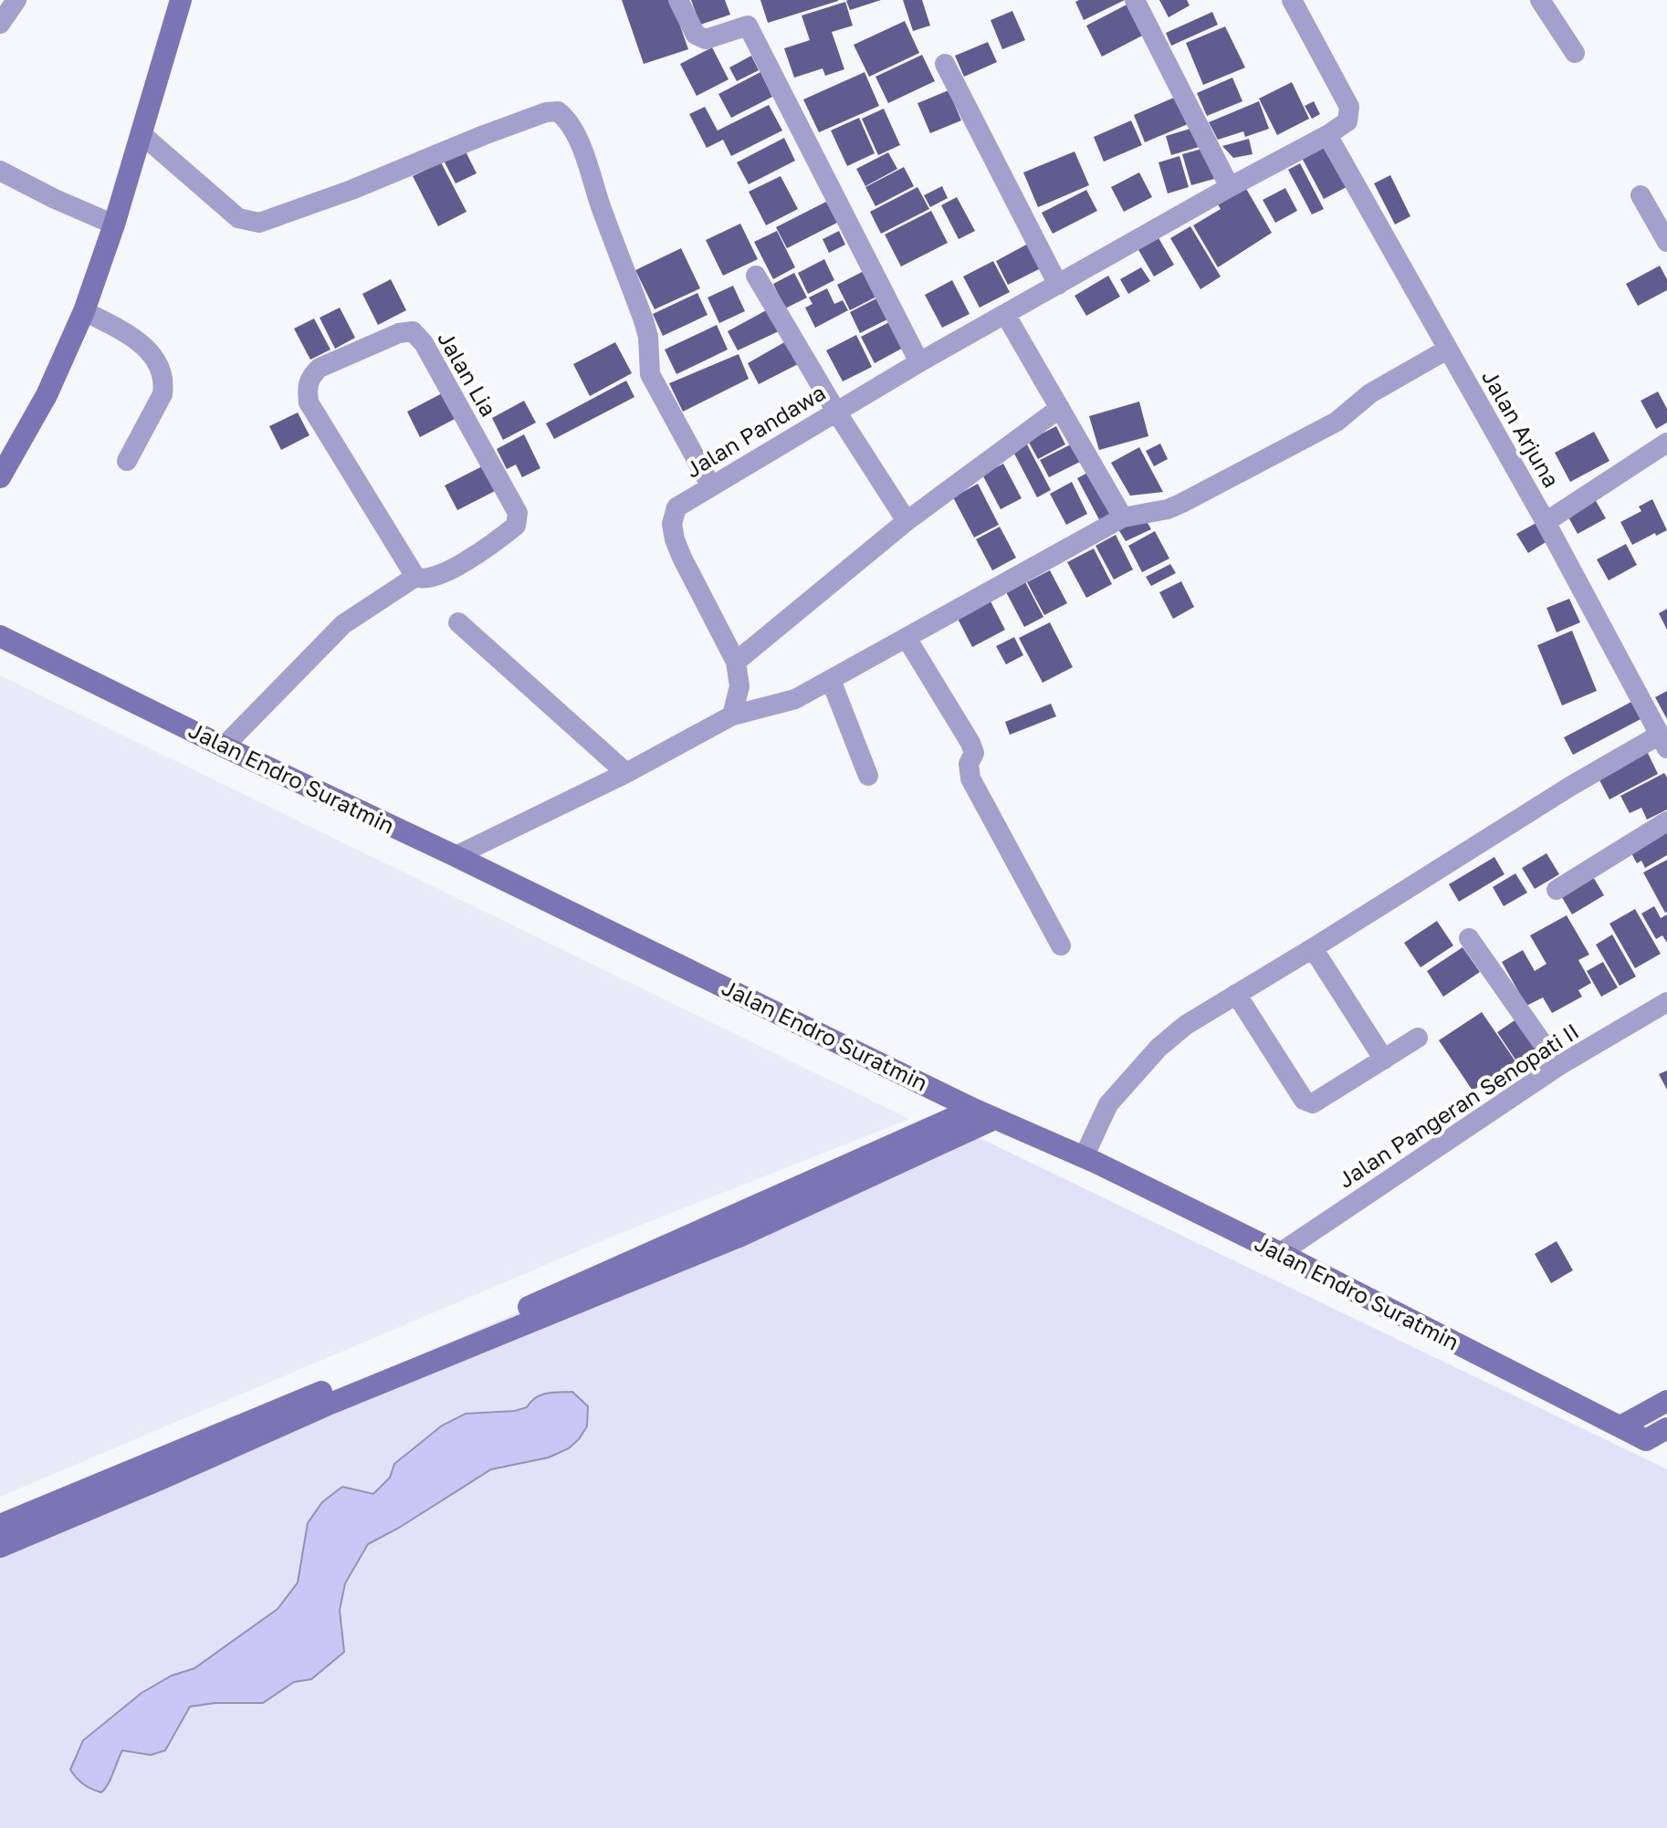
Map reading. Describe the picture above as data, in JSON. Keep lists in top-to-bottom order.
{
  "streets": {
    "street": [
      "Jalan Lia",
      "Jalan Arjuna",
      "Jalan Pandawa",
      "Jalan Endro Suratmin",
      "Jalan Pangeran Senopati II"
    ]
  },
  "crossings": [
    ["Jalan Lia", "Jalan Endro Suratmin"],
    ["Jalan Arjuna", "Jalan Pandawa"],
    ["Jalan Endro Suratmin", "Jalan Pangeran Senopati II"]
  ]
}
